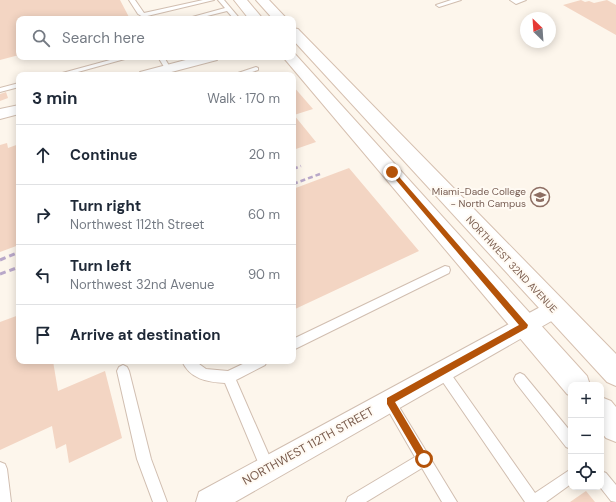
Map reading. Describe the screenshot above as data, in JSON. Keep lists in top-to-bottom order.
{
  "streets": {
    "main road": ["NORTHWEST 32ND AVENUE"],
    "street": ["NORTHWEST 112TH STREET"]
  },
  "crossings": [
    ["NORTHWEST 32ND AVENUE", "NORTHWEST 112TH STREET"]
  ],
  "places": {
    "school or university": ["Miami-Dade College - North Campus"]
  },
  "north": "top left",
  "page": {
    "search": "Search here",
    "heading": ["3 min", "Walk · 170 m"],
    "list": [
      ["Continue", "20 m"],
      ["Turn right", "Northwest 112th Street", "60 m"],
      ["Turn left", "Northwest 32nd Avenue", "90 m"],
      "Arrive at destination"
    ],
    "map_buttons": ["+", "−"]
  }
}
